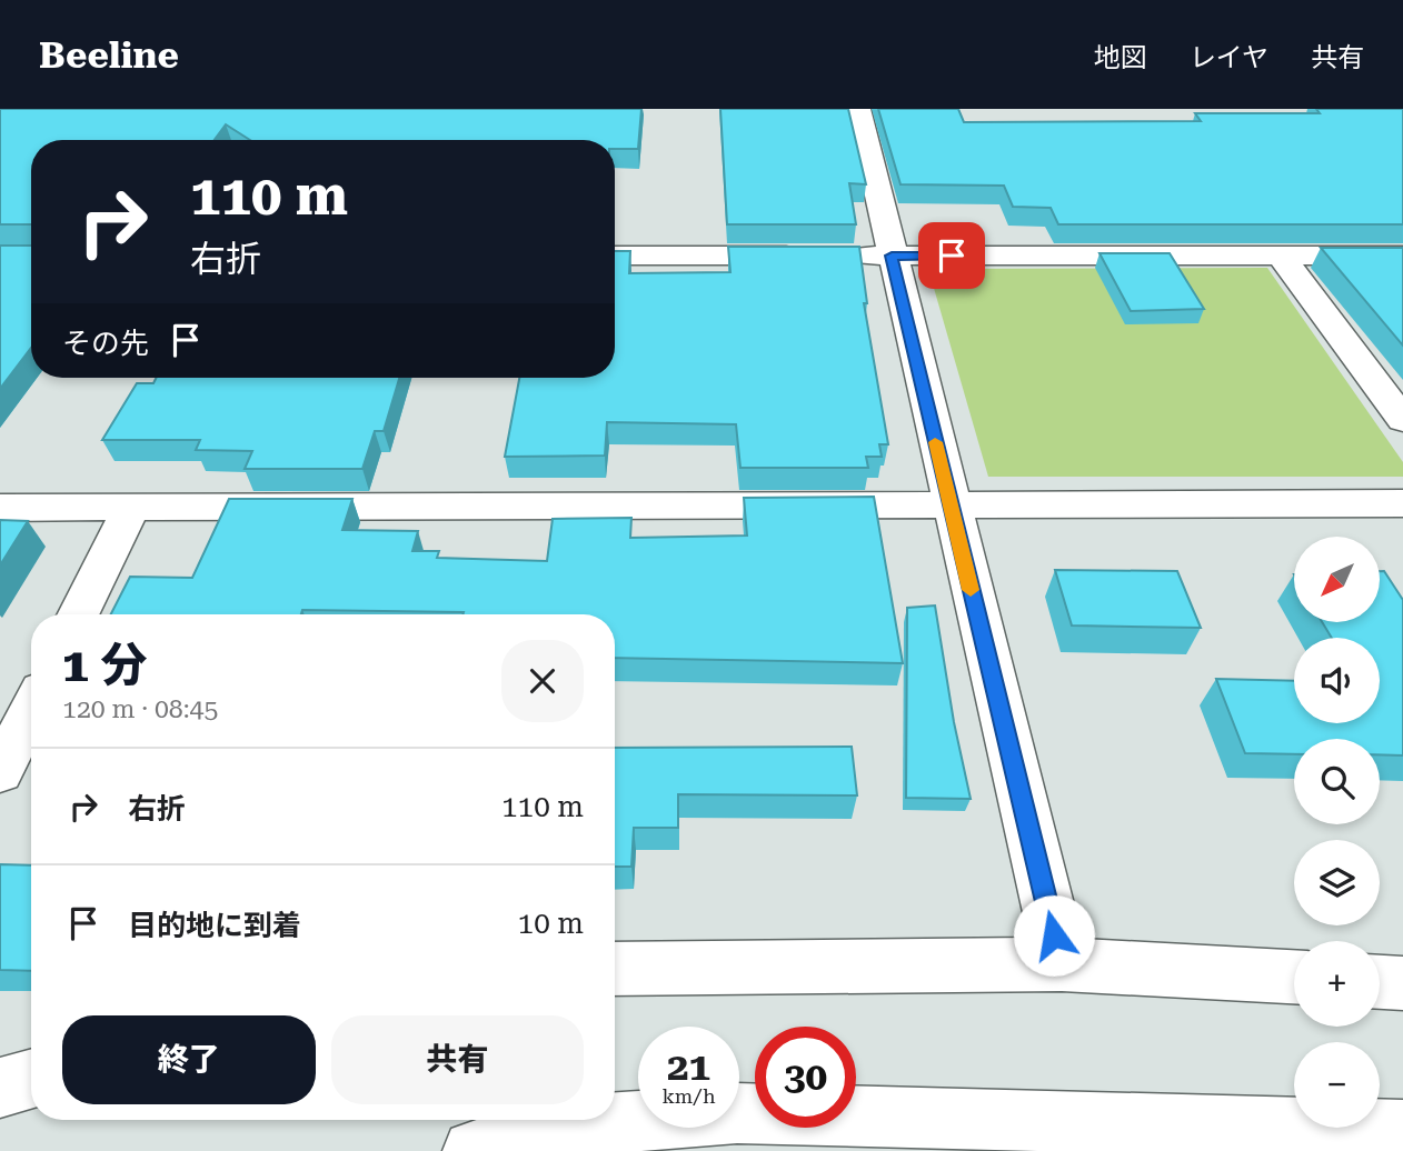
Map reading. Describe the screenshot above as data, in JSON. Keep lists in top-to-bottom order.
{
  "north": "bottom left",
  "page": {
    "header": "Beeline",
    "nav": ["地図", "レイヤ", "共有"],
    "turn": ["110 m", "右折"],
    "then": "その先",
    "map_buttons": ["+", "−"],
    "heading": ["1 分", "120 m · 08:45"],
    "list": [
      {
        "name": "右折",
        "value": "110 m"
      },
      {
        "name": "目的地に到着",
        "value": "10 m"
      }
    ],
    "buttons": ["終了", "共有"],
    "speed": "21 km/h",
    "limit": "30"
  }
}
